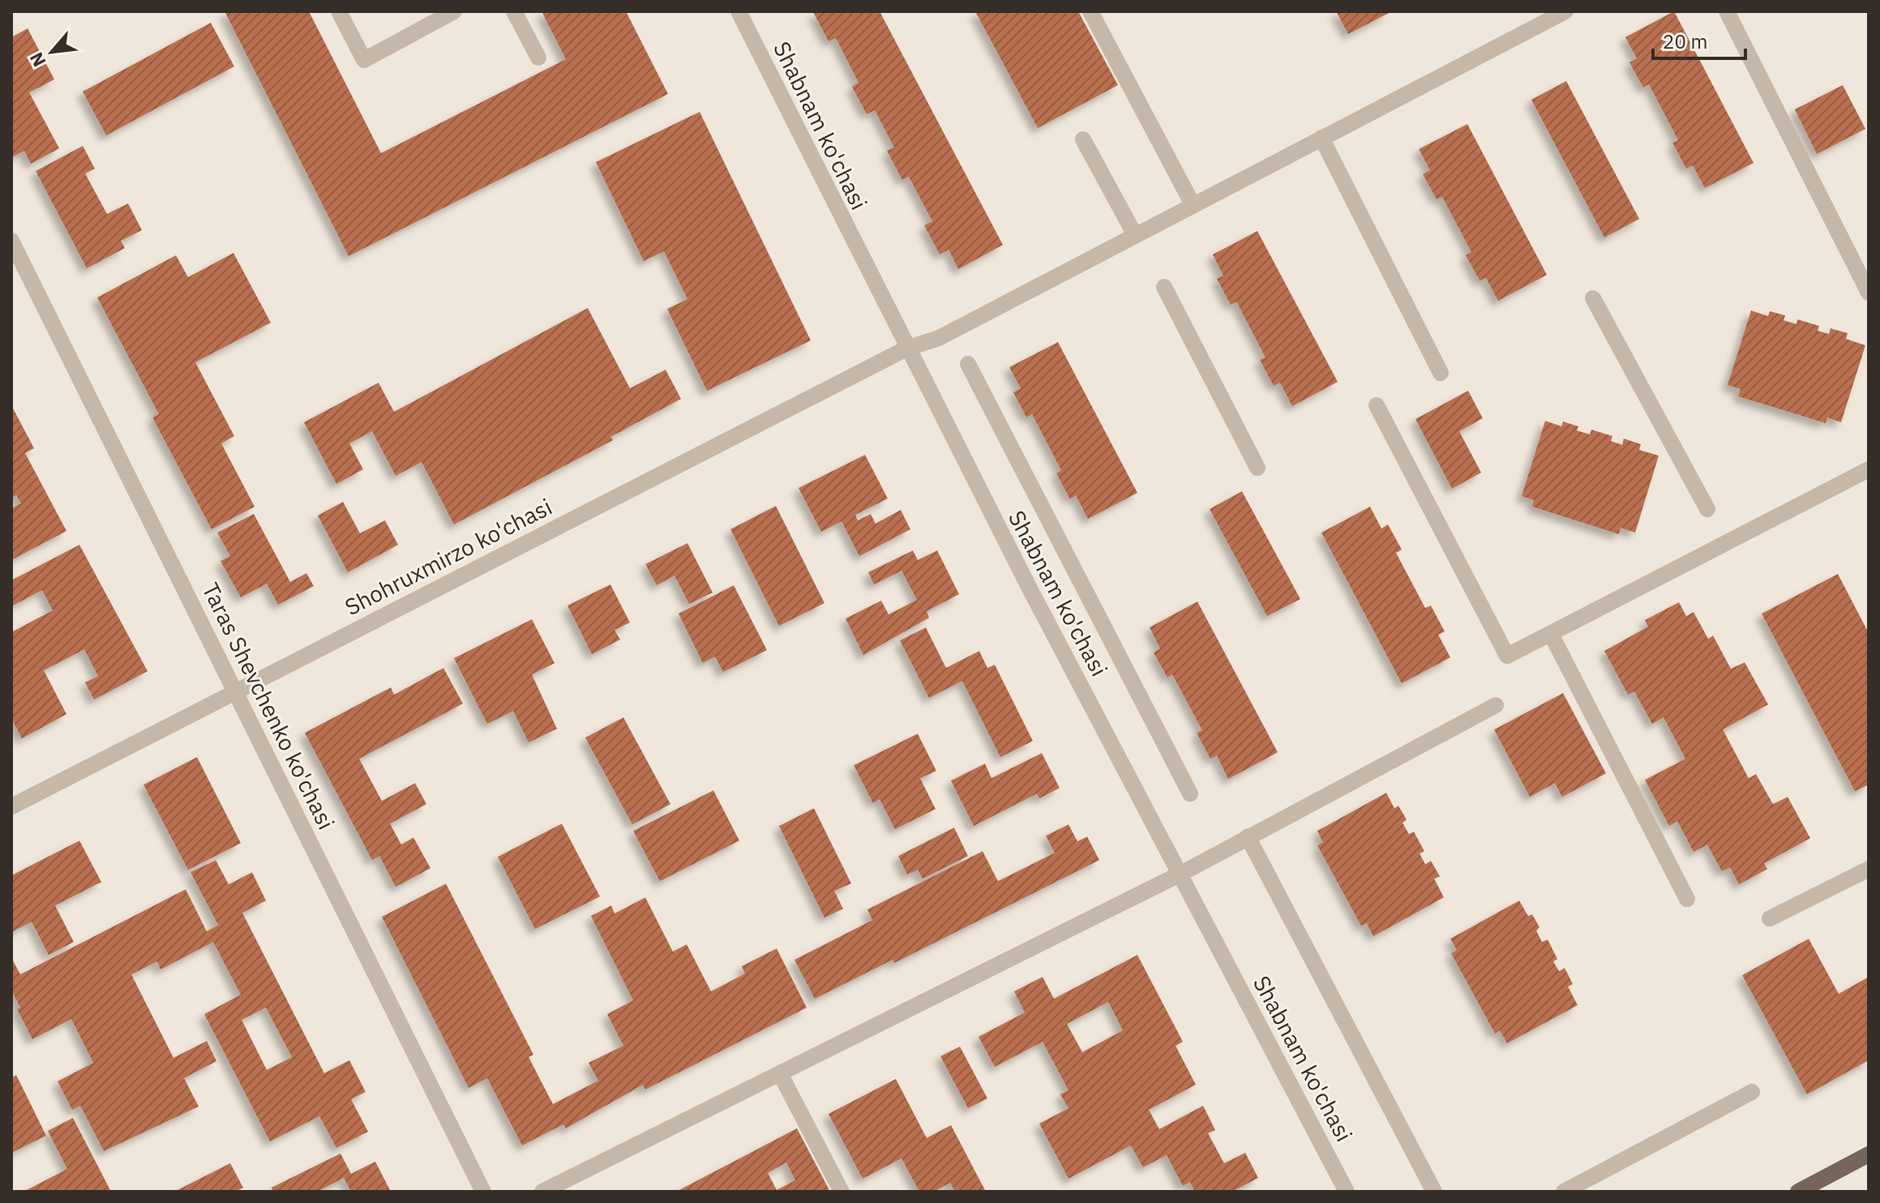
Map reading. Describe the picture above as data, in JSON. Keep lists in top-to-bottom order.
{
  "streets": {
    "street": ["Shabnam ko'chasi", "Shohruxmirzo ko'chasi", "Taras Shevchenko ko'chasi"]
  },
  "crossings": [
    ["Shabnam ko'chasi", "Shohruxmirzo ko'chasi"],
    ["Shohruxmirzo ko'chasi", "Taras Shevchenko ko'chasi"]
  ],
  "scale_bar": "20 m",
  "north": "bottom left"
}
